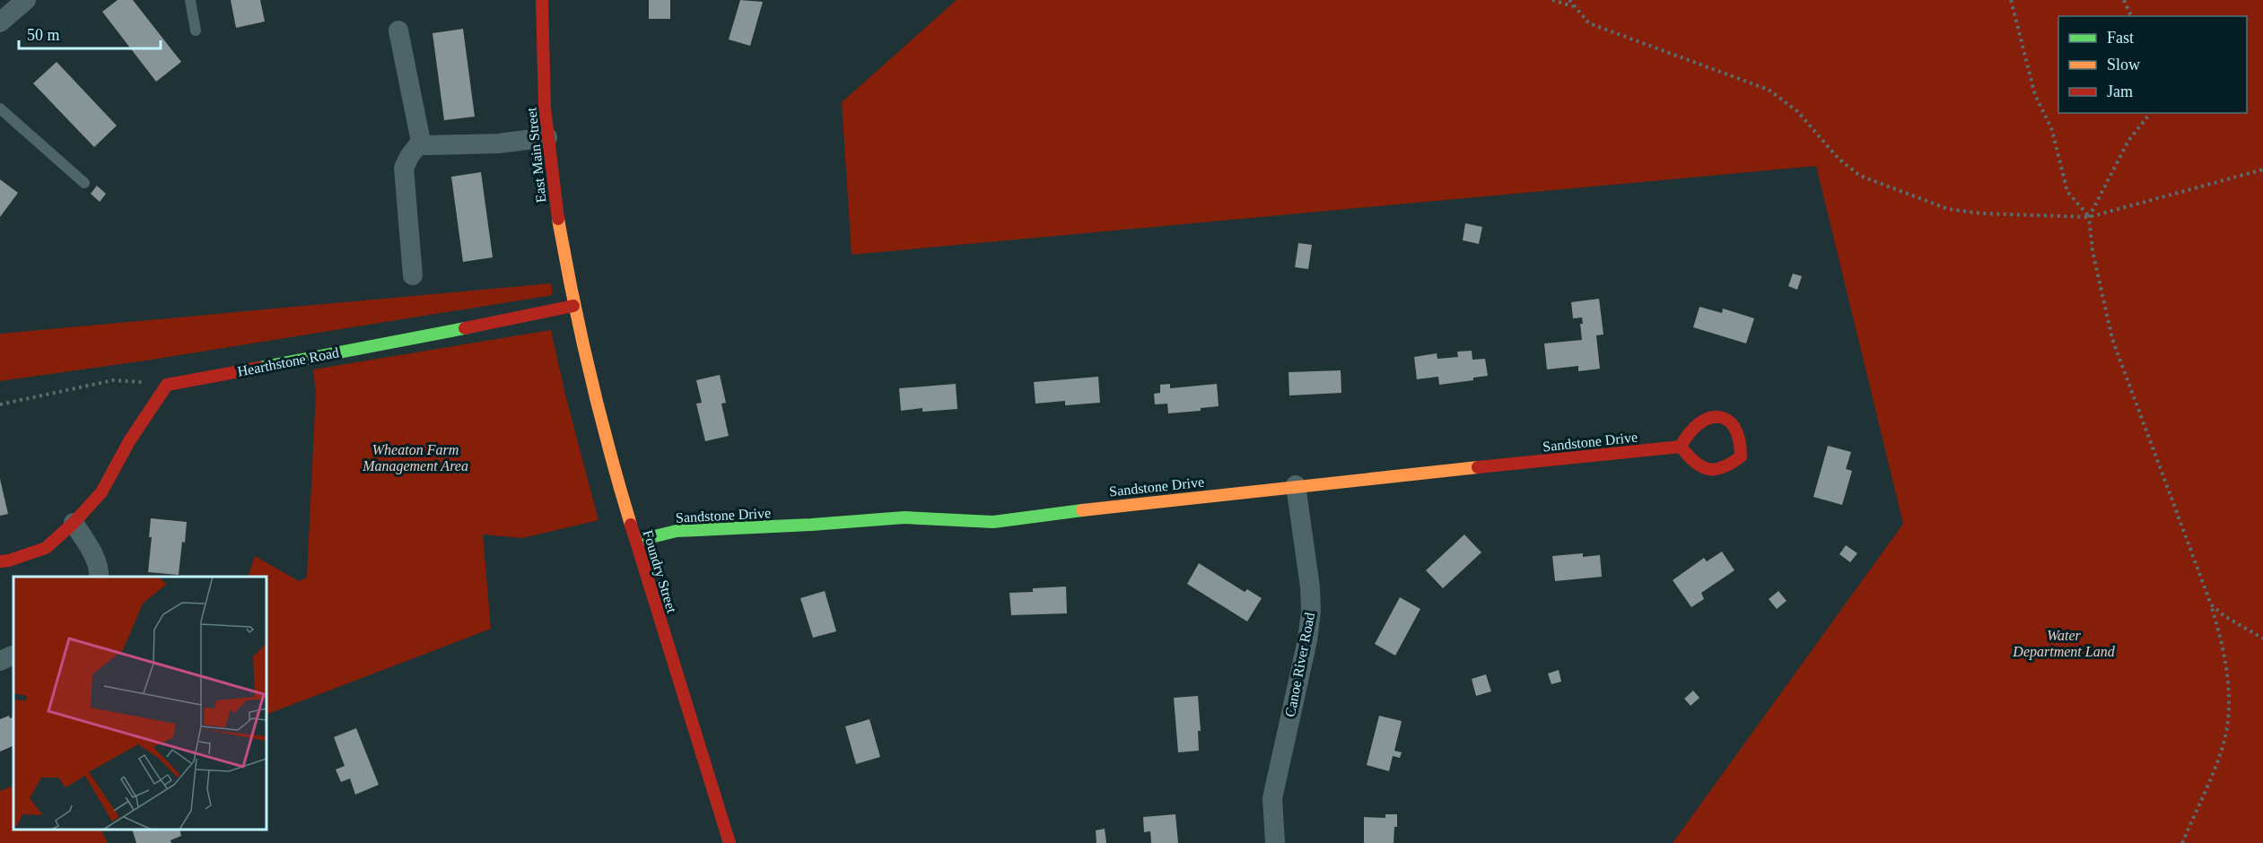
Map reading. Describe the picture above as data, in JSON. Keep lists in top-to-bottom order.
{
  "streets": {
    "main road": [
      "East Main Street",
      "Hearthstone Road",
      "Sandstone Drive",
      "Foundry Street"
    ],
    "street": ["Canoe River Road"]
  },
  "crossings": [
    ["East Main Street", "Hearthstone Road"],
    ["East Main Street", "Foundry Street"],
    ["Hearthstone Road", "Foundry Street"],
    ["Sandstone Drive", "Foundry Street"],
    ["Sandstone Drive", "Canoe River Road"]
  ],
  "parks": ["Wheaton Farm Management Area", "Water Department Land"],
  "legend": ["Fast", "Slow", "Jam"],
  "scale_bar": "50 m"
}
